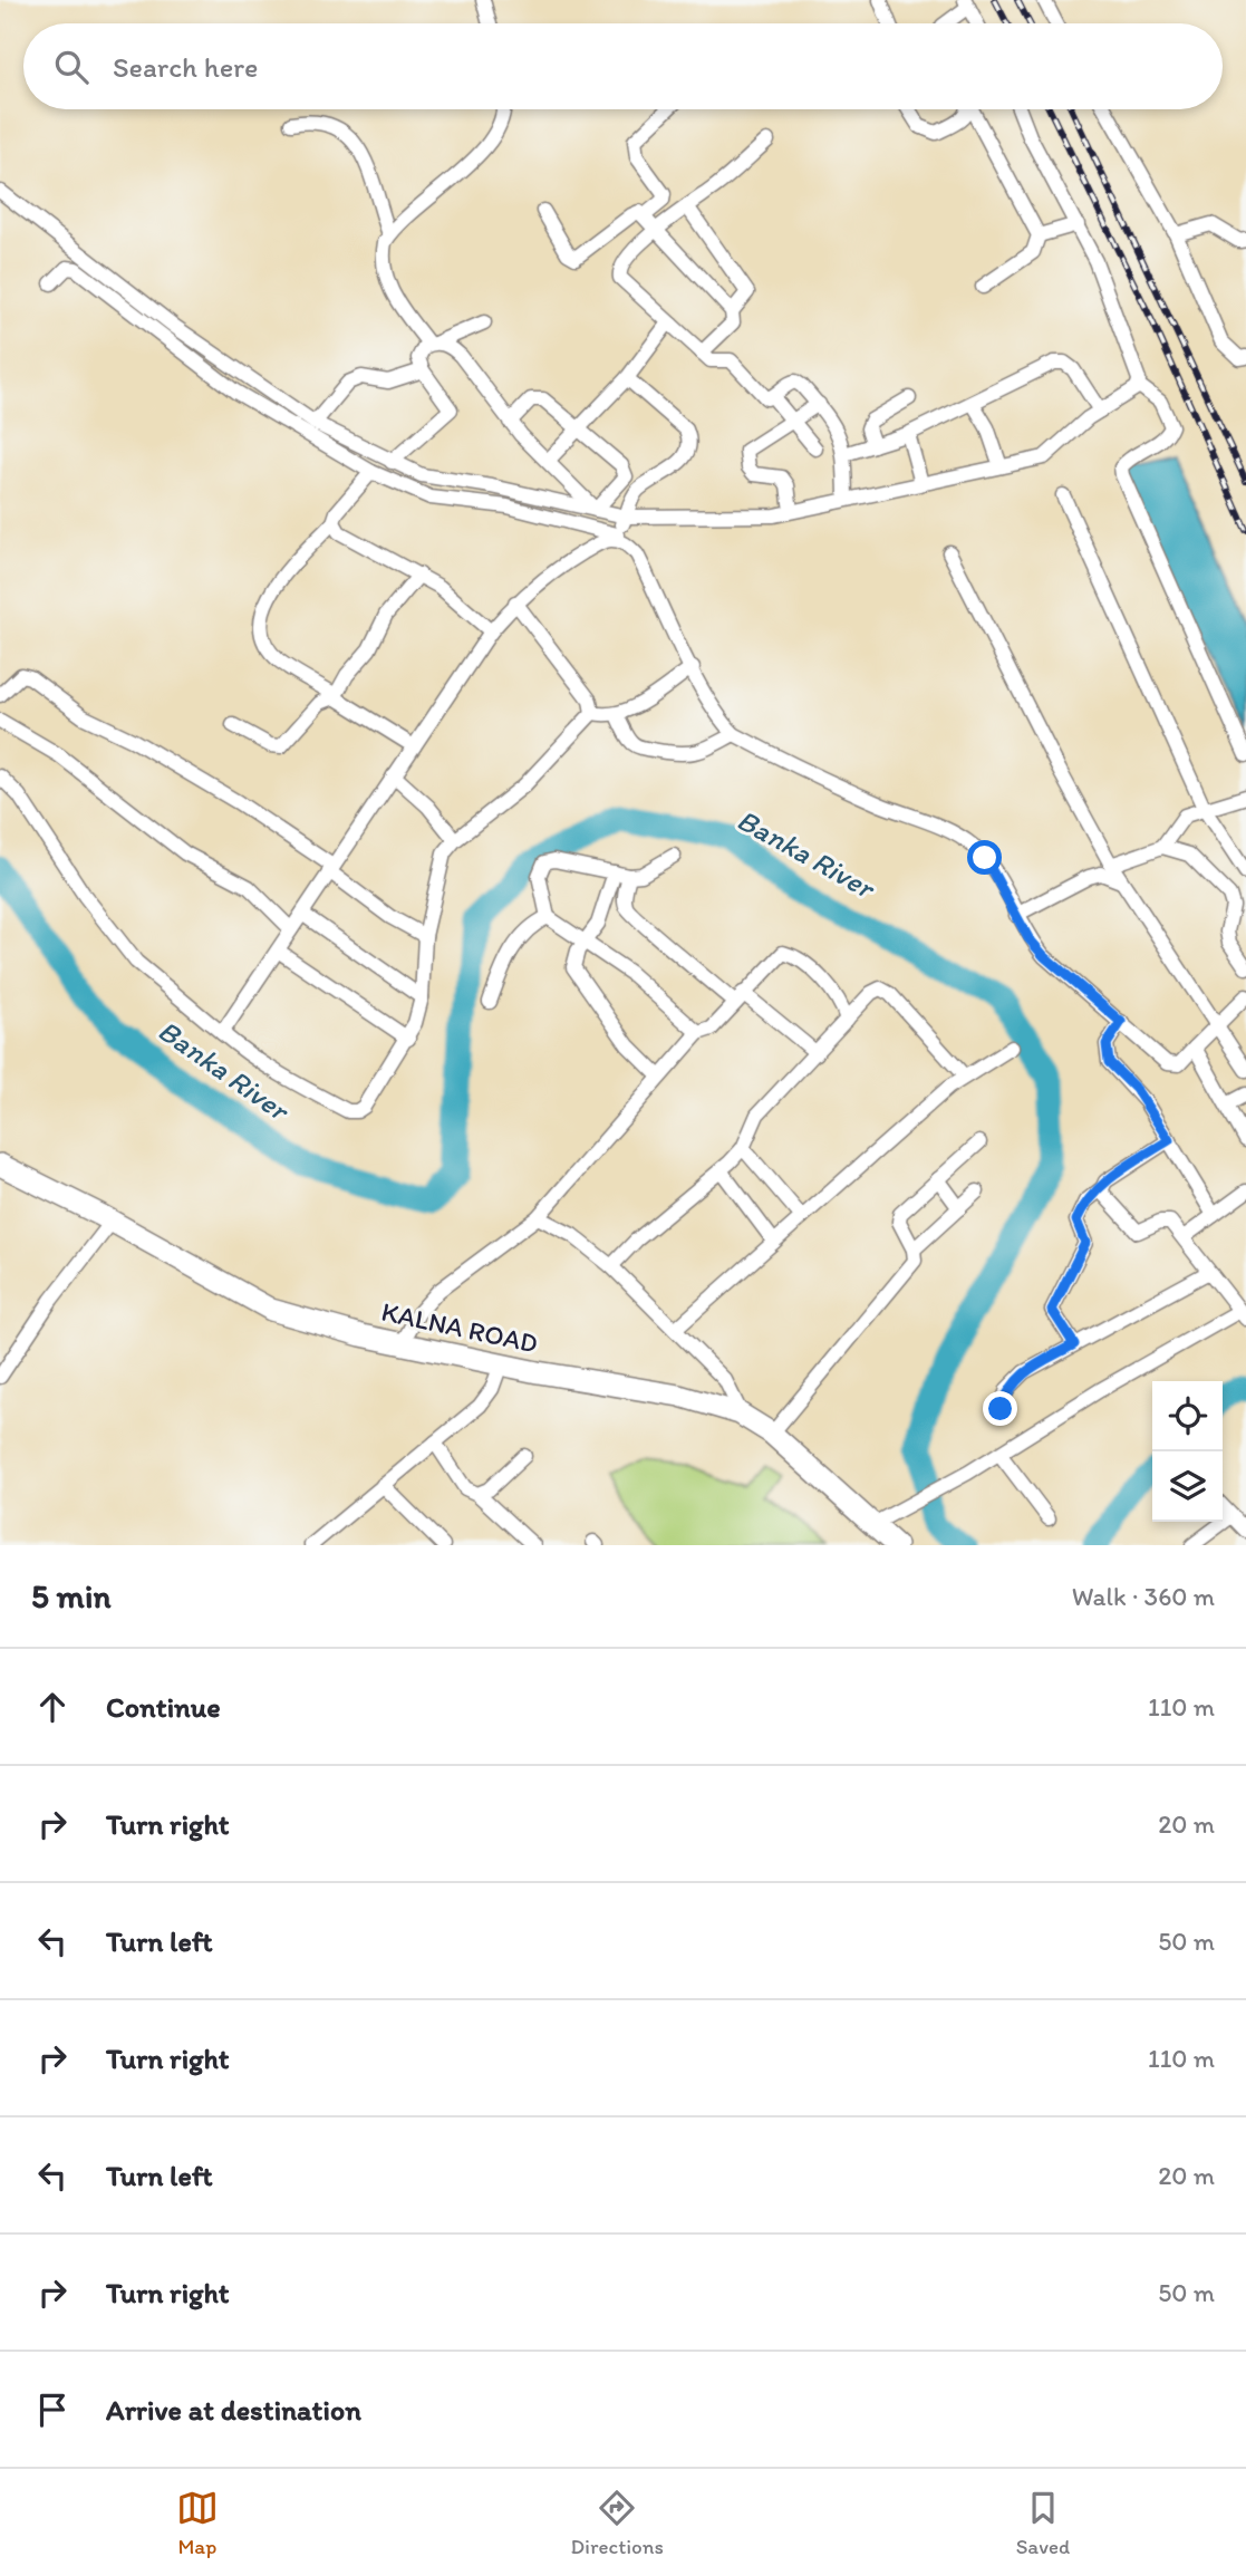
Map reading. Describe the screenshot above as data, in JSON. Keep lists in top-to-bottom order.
{
  "streets": {
    "main road": ["KALNA ROAD"]
  },
  "water": ["Banka River"],
  "page": {
    "search": "Search here",
    "heading": ["5 min", "Walk · 360 m"],
    "list": [
      ["Continue", "110 m"],
      ["Turn right", "20 m"],
      ["Turn left", "50 m"],
      ["Turn right", "110 m"],
      ["Turn left", "20 m"],
      ["Turn right", "50 m"],
      "Arrive at destination"
    ],
    "nav": ["Map", "Directions", "Saved"]
  }
}
